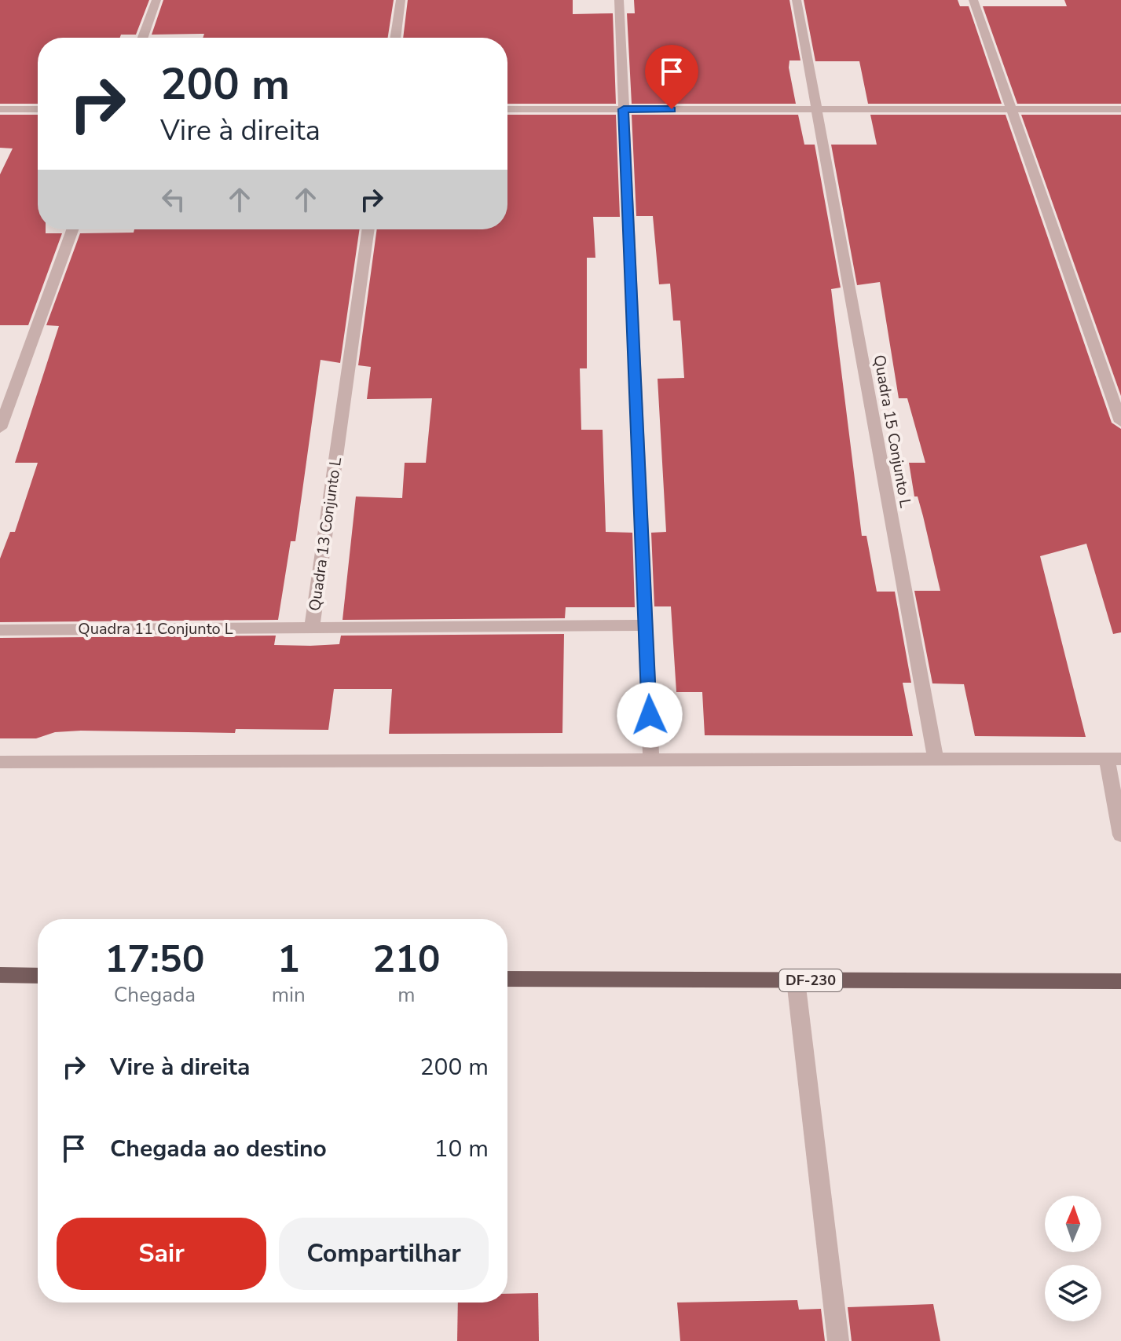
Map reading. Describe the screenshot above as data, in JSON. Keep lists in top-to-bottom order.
{
  "streets": {
    "main road": ["DF-230"],
    "street": ["Quadra 15 Conjunto L", "Quadra 13 Conjunto L", "Quadra 11 Conjunto L"]
  },
  "crossings": [
    ["Quadra 13 Conjunto L", "Quadra 11 Conjunto L"]
  ],
  "north": "top",
  "page": {
    "turn": ["200 m", "Vire à direita"],
    "eta": [
      "17:50",
      "Chegada",
      "1",
      "min",
      "210",
      "m"
    ],
    "list": [
      {
        "name": "Vire à direita",
        "value": "200 m"
      },
      {
        "name": "Chegada ao destino",
        "value": "10 m"
      }
    ],
    "buttons": ["Sair", "Compartilhar"]
  }
}
